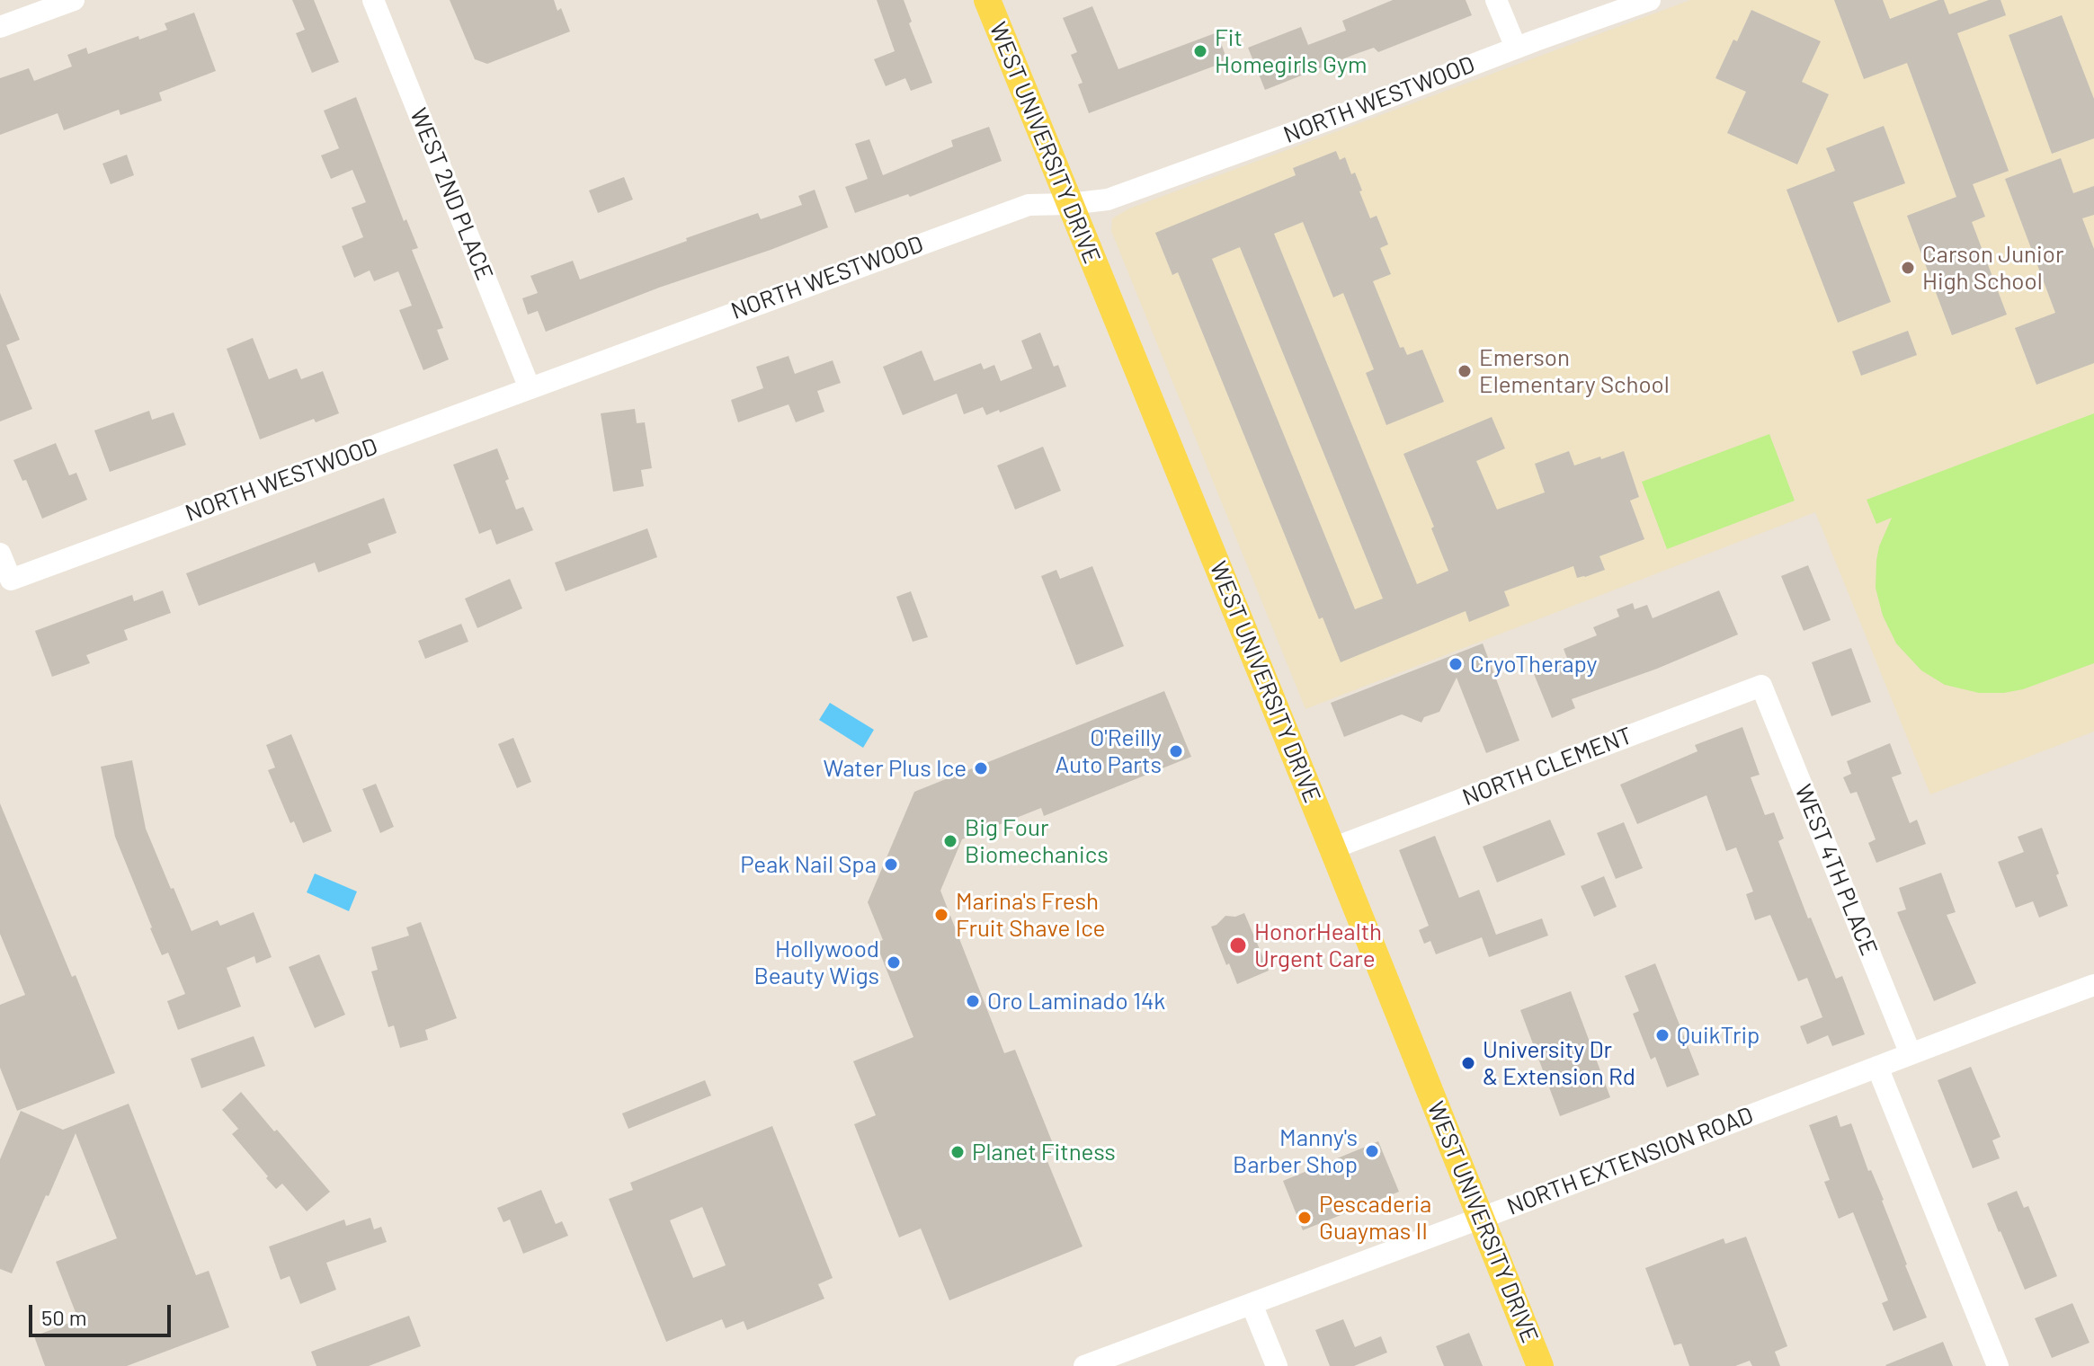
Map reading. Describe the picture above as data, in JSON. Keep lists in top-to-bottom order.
{
  "streets": {
    "main road": ["WEST UNIVERSITY DRIVE"],
    "street": [
      "NORTH WESTWOOD",
      "WEST 2ND PLACE",
      "NORTH CLEMENT",
      "WEST 4TH PLACE",
      "NORTH EXTENSION ROAD"
    ]
  },
  "crossings": [
    ["NORTH WESTWOOD", "WEST UNIVERSITY DRIVE"],
    ["NORTH WESTWOOD", "WEST 2ND PLACE"],
    ["WEST UNIVERSITY DRIVE", "NORTH CLEMENT"],
    ["WEST UNIVERSITY DRIVE", "NORTH EXTENSION ROAD"],
    ["NORTH CLEMENT", "WEST 4TH PLACE"],
    ["WEST 4TH PLACE", "NORTH EXTENSION ROAD"]
  ],
  "places": [
    "Fit Homegirls Gym",
    "Carson Junior High School",
    "Emerson Elementary School",
    "CryoTherapy",
    "O'Reilly Auto Parts",
    "Water Plus Ice",
    "Big Four Biomechanics",
    "Peak Nail Spa",
    "Marina's Fresh Fruit Shave Ice",
    "HonorHealth Urgent Care",
    "Hollywood Beauty Wigs",
    "Oro Laminado 14k",
    "QuikTrip",
    "University Dr & Extension Rd",
    "Manny's Barber Shop",
    "Planet Fitness",
    "Pescaderia Guaymas II"
  ],
  "scale_bar": "50 m"
}
